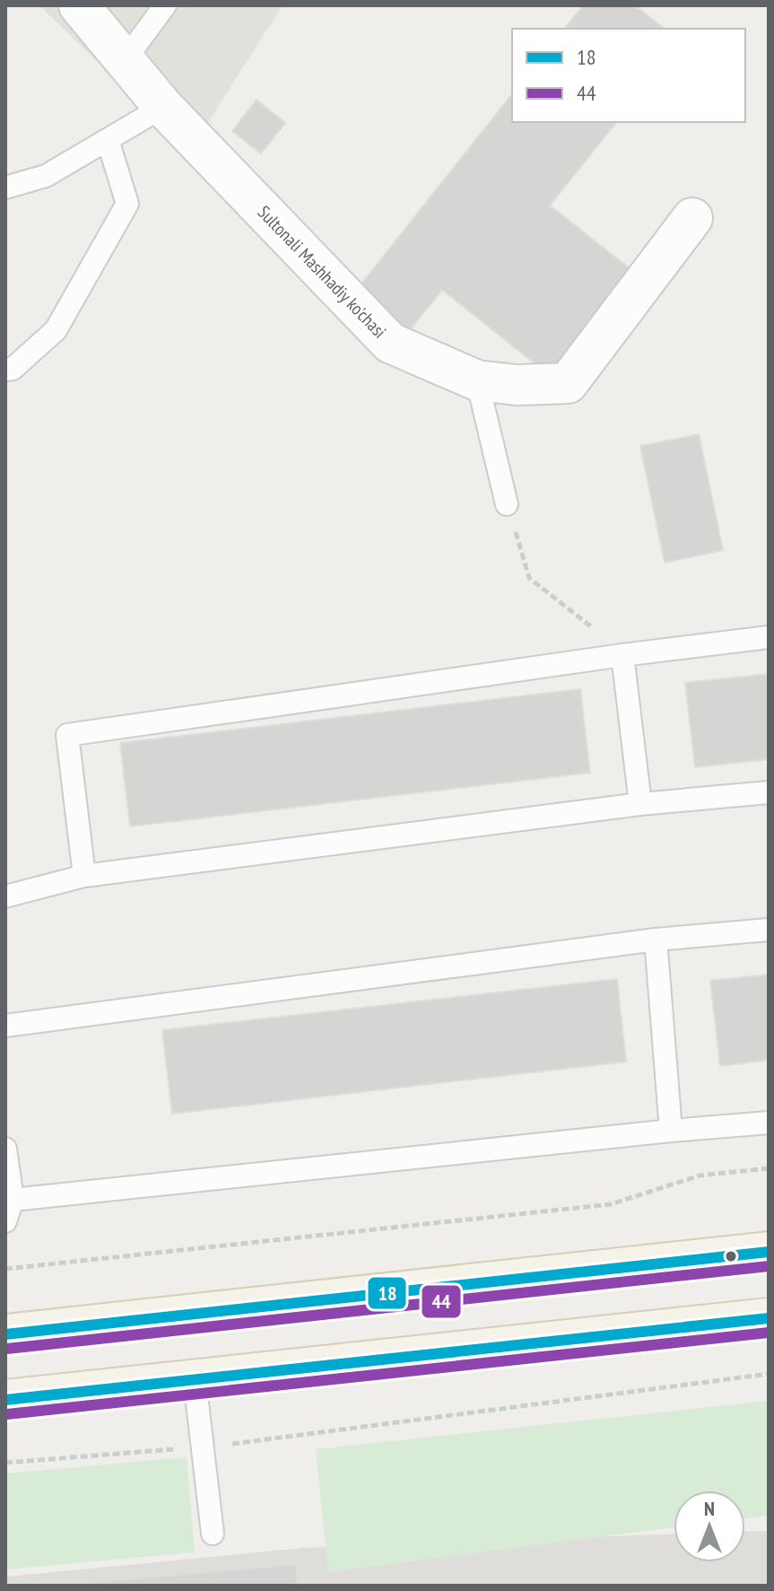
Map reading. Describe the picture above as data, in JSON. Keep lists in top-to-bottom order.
{
  "streets": {
    "street": ["Sultonali Mashhadiy ko'chasi"]
  },
  "lines": ["transit line 18", "transit line 44"],
  "legend": ["18", "44"],
  "north": "top"
}
